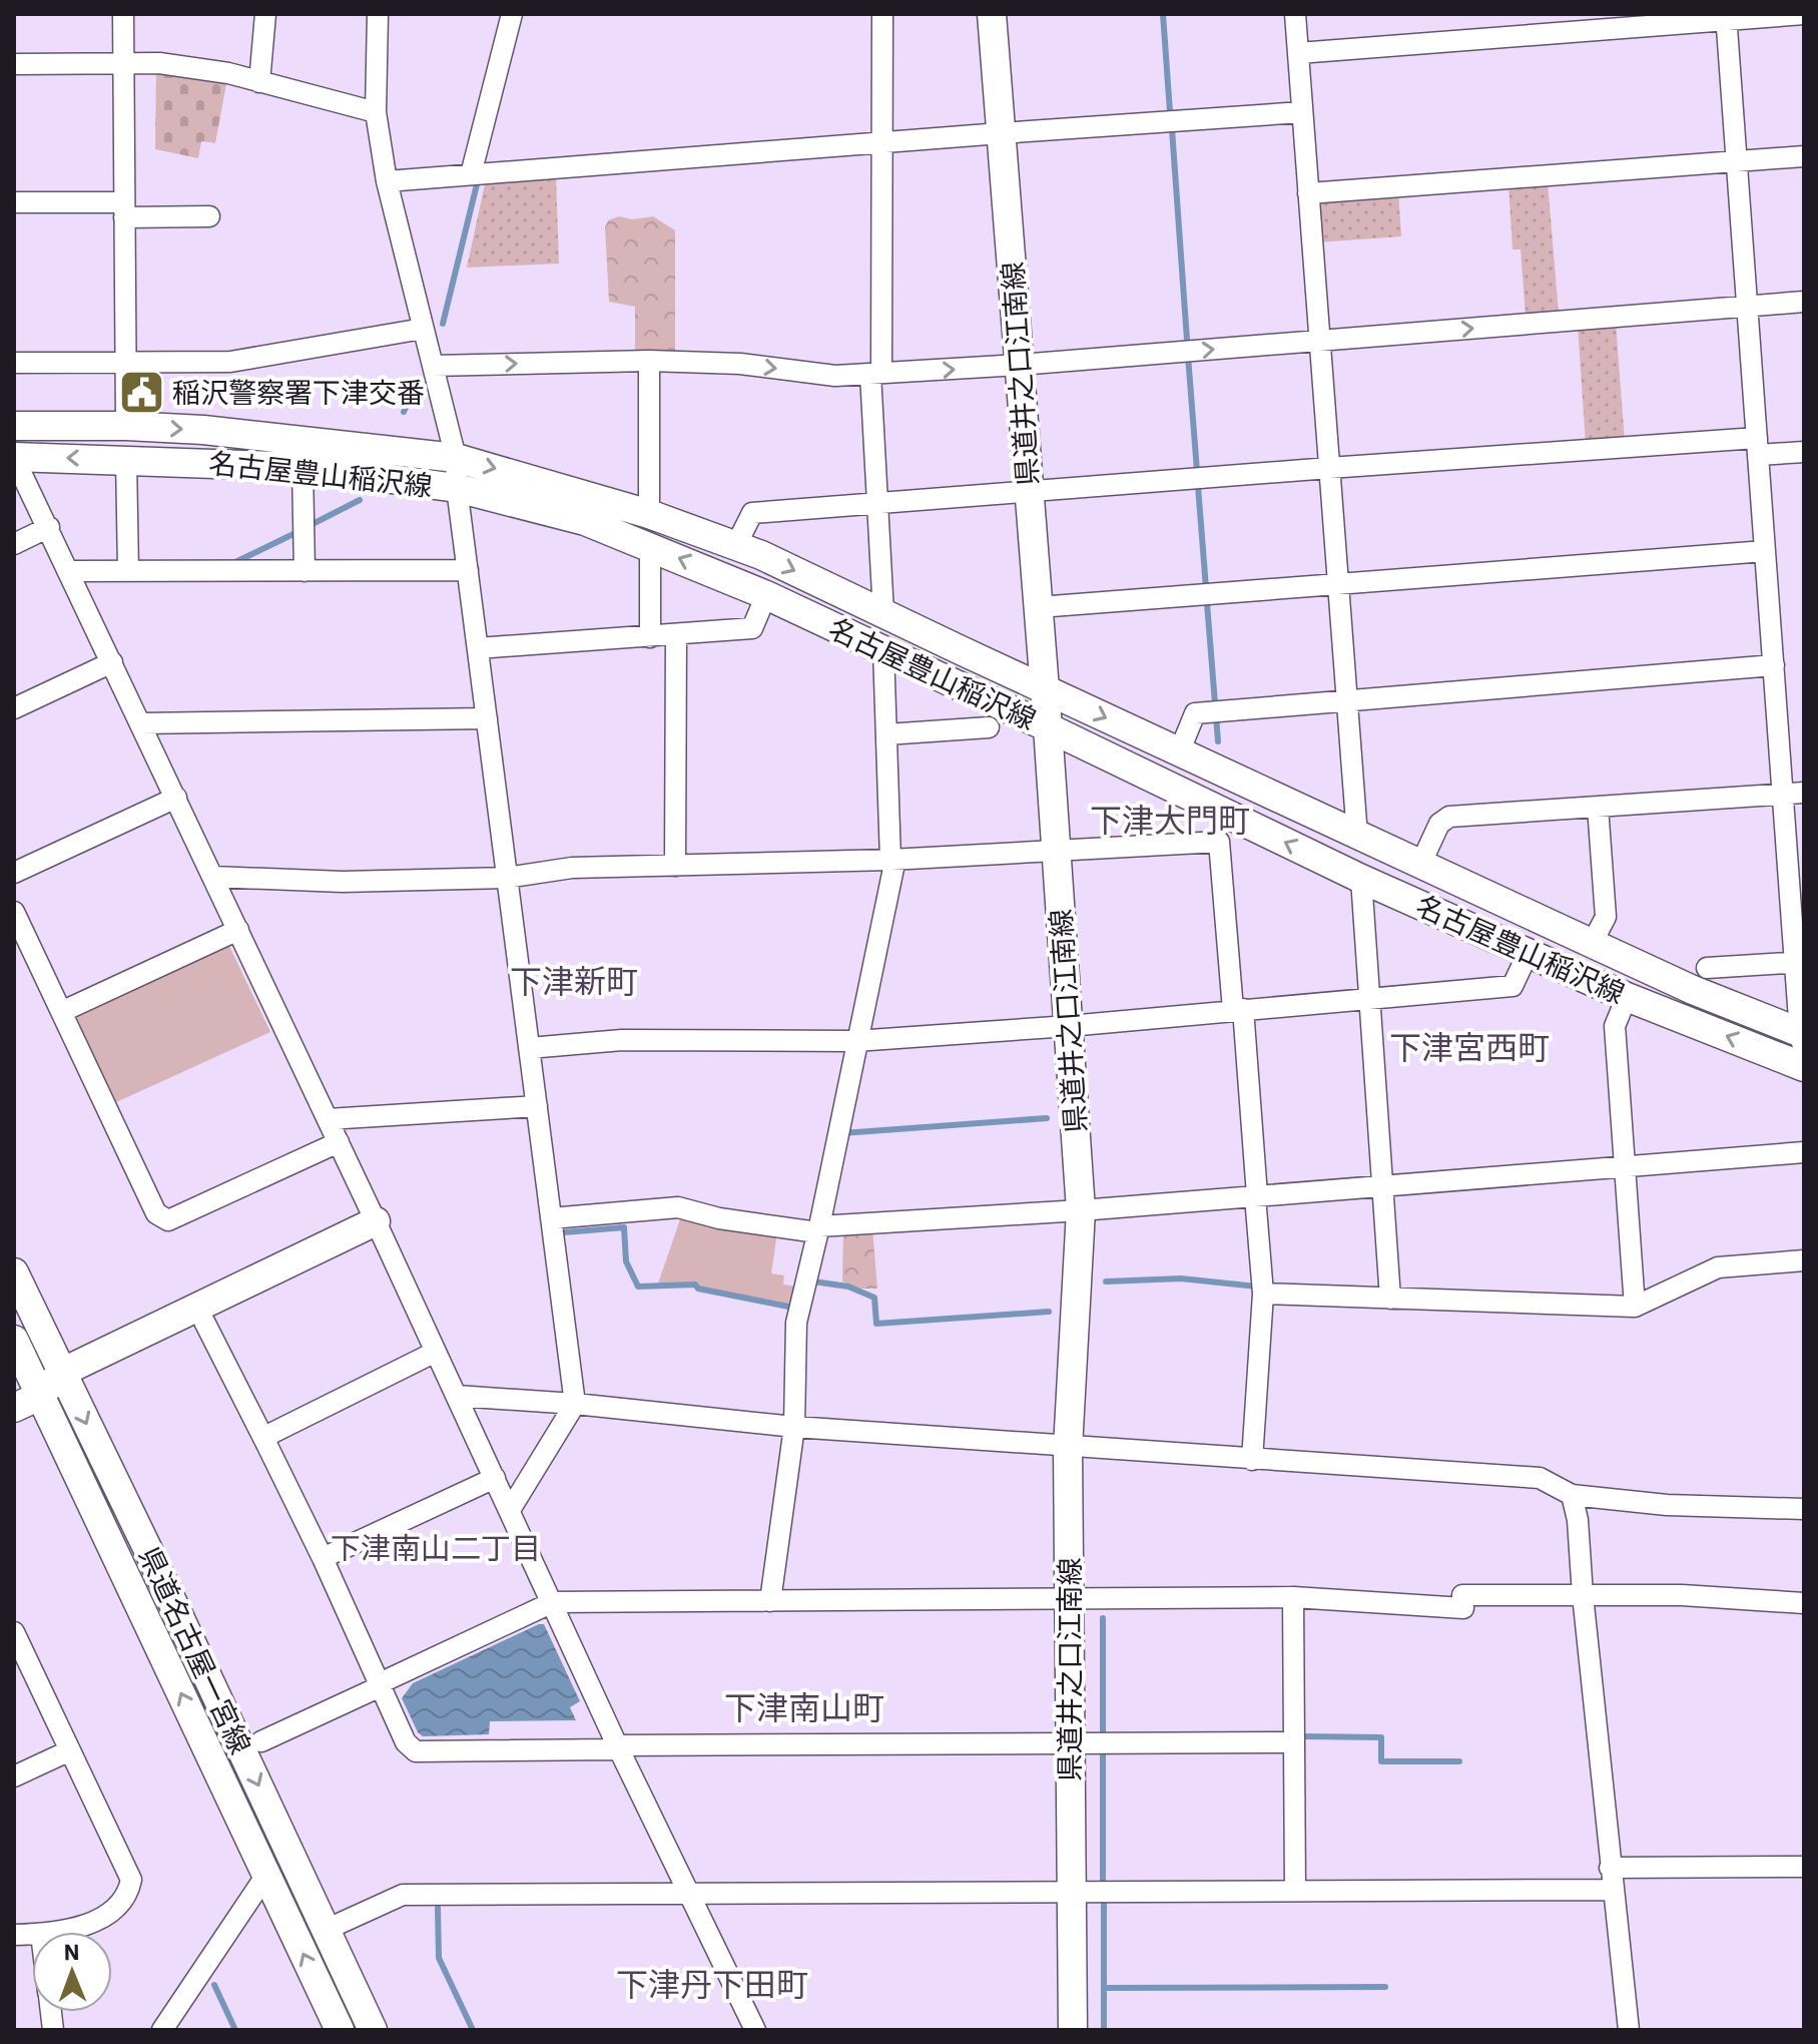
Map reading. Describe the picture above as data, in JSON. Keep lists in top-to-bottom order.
{
  "streets": {
    "main road": ["県道井之口江南線", "名古屋豊山稲沢線", "県道名古屋一宮線"]
  },
  "crossings": [
    ["県道井之口江南線", "名古屋豊山稲沢線"]
  ],
  "districts": [
    "下津大門町",
    "下津新町",
    "下津宮西町",
    "下津南山二丁目",
    "下津南山町",
    "下津丹下田町"
  ],
  "places": {
    "public building": ["稲沢警察署下津交番"]
  },
  "north": "top"
}
